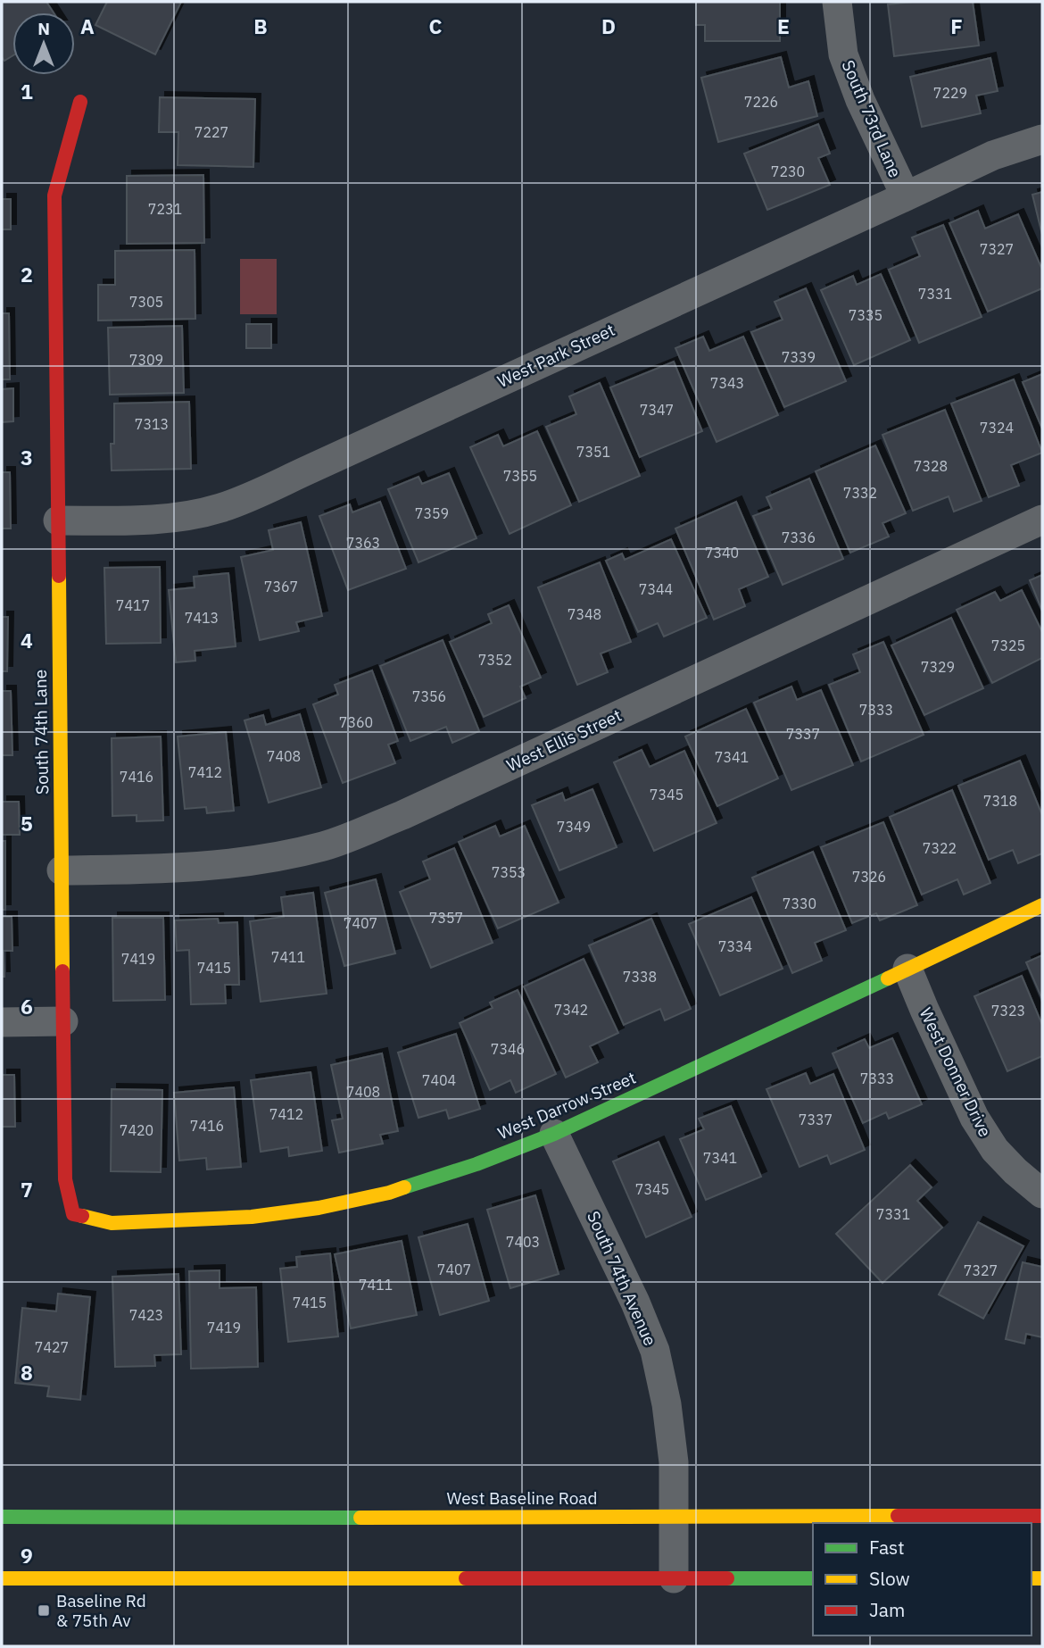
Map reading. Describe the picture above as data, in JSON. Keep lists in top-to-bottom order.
{
  "streets": {
    "street": [
      "South 73rd Lane",
      "West Park Street",
      "South 74th Lane",
      "West Ellis Street",
      "West Donner Drive",
      "West Darrow Street",
      "South 74th Avenue",
      "West Baseline Road"
    ]
  },
  "crossings": [
    ["South 73rd Lane", "West Park Street"],
    ["West Park Street", "South 74th Lane"],
    ["South 74th Lane", "West Ellis Street"],
    ["South 74th Lane", "West Darrow Street"],
    ["West Donner Drive", "West Darrow Street"],
    ["West Darrow Street", "South 74th Avenue"],
    ["South 74th Avenue", "West Baseline Road"]
  ],
  "places": {
    "transit": ["Baseline Rd & 75th Av"]
  },
  "house_numbers": [
    "7229",
    "7226",
    "7227",
    "7230",
    "7231",
    "7327",
    "7331",
    "7305",
    "7335",
    "7339",
    "7309",
    "7343",
    "7347",
    "7313",
    "7324",
    "7351",
    "7328",
    "7355",
    "7332",
    "7359",
    "7336",
    "7363",
    "7340",
    "7367",
    "7344",
    "7417",
    "7348",
    "7413",
    "7325",
    "7352",
    "7329",
    "7356",
    "7333",
    "7360",
    "7337",
    "7408",
    "7341",
    "7412",
    "7416",
    "7345",
    "7318",
    "7349",
    "7322",
    "7353",
    "7326",
    "7330",
    "7357",
    "7407",
    "7334",
    "7411",
    "7419",
    "7415",
    "7338",
    "7342",
    "7323",
    "7346",
    "7333",
    "7404",
    "7408",
    "7412",
    "7337",
    "7416",
    "7420",
    "7341",
    "7345",
    "7331",
    "7403",
    "7407",
    "7327",
    "7411",
    "7415",
    "7423",
    "7419",
    "7427"
  ],
  "legend": ["Fast", "Slow", "Jam"],
  "north": "top",
  "grid": {
    "columns": [
      "A",
      "B",
      "C",
      "D",
      "E",
      "F"
    ],
    "rows": [
      "1",
      "2",
      "3",
      "4",
      "5",
      "6",
      "7",
      "8",
      "9"
    ]
  }
}
